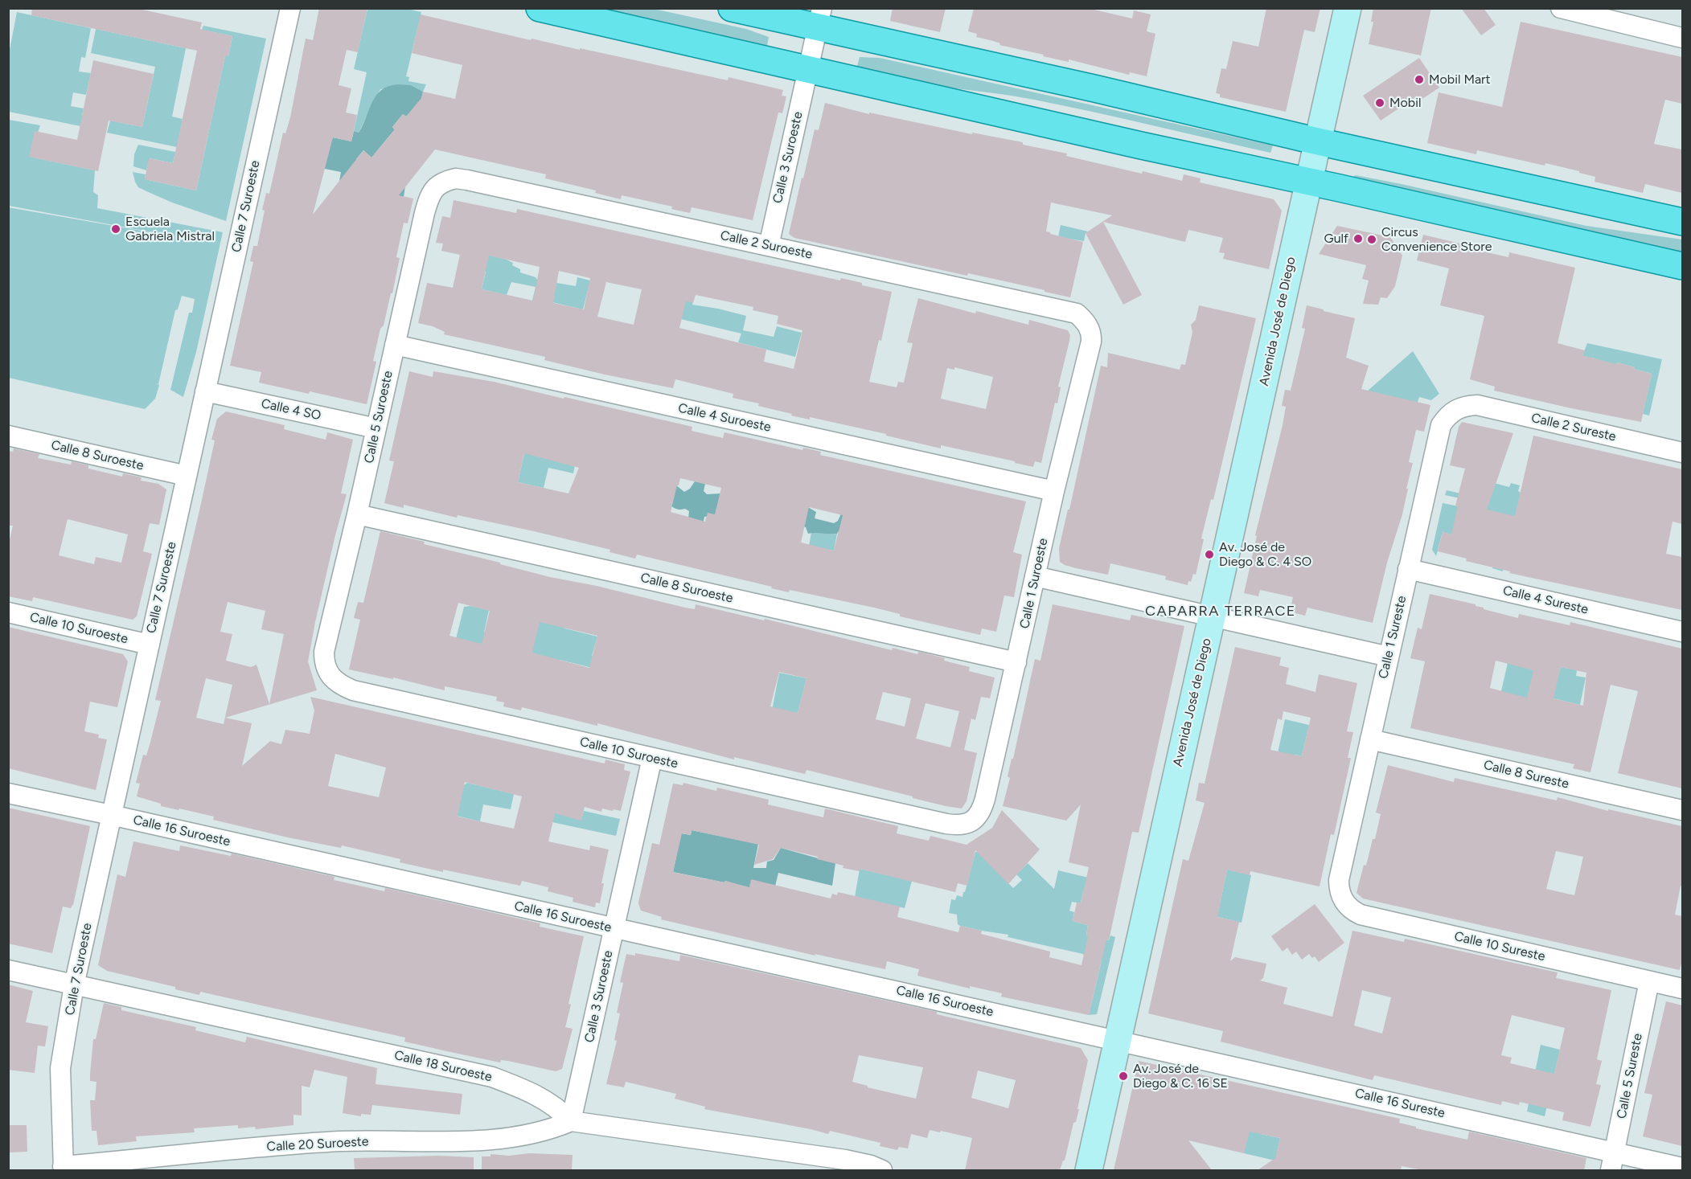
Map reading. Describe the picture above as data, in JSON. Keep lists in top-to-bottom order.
{
  "streets": {
    "main road": ["Avenida José de Diego"],
    "street": [
      "Calle 3 Suroeste",
      "Calle 7 Suroeste",
      "Calle 2 Suroeste",
      "Calle 4 SO",
      "Calle 5 Suroeste",
      "Calle 4 Suroeste",
      "Calle 2 Sureste",
      "Calle 8 Suroeste",
      "Calle 1 Suroeste",
      "Calle 4 Sureste",
      "Calle 10 Suroeste",
      "Calle 1 Sureste",
      "Calle 8 Sureste",
      "Calle 16 Suroeste",
      "Calle 10 Sureste",
      "Calle 18 Suroeste",
      "Calle 5 Sureste",
      "Calle 16 Sureste",
      "Calle 20 Suroeste"
    ]
  },
  "crossings": [
    ["Calle 3 Suroeste", "Calle 2 Suroeste"],
    ["Calle 3 Suroeste", "Calle 10 Suroeste"],
    ["Calle 3 Suroeste", "Calle 16 Suroeste"],
    ["Calle 3 Suroeste", "Calle 18 Suroeste"],
    ["Calle 3 Suroeste", "Calle 20 Suroeste"],
    ["Calle 7 Suroeste", "Calle 4 SO"],
    ["Calle 7 Suroeste", "Calle 8 Suroeste"],
    ["Calle 7 Suroeste", "Calle 10 Suroeste"],
    ["Calle 7 Suroeste", "Calle 16 Suroeste"],
    ["Calle 7 Suroeste", "Calle 18 Suroeste"],
    ["Calle 7 Suroeste", "Calle 20 Suroeste"],
    ["Calle 2 Suroeste", "Calle 5 Suroeste"],
    ["Calle 2 Suroeste", "Calle 1 Suroeste"],
    ["Avenida José de Diego", "Calle 16 Suroeste"],
    ["Avenida José de Diego", "Calle 16 Sureste"],
    ["Calle 4 SO", "Calle 5 Suroeste"],
    ["Calle 5 Suroeste", "Calle 4 Suroeste"],
    ["Calle 5 Suroeste", "Calle 8 Suroeste"],
    ["Calle 5 Suroeste", "Calle 10 Suroeste"],
    ["Calle 4 Suroeste", "Calle 1 Suroeste"],
    ["Calle 2 Sureste", "Calle 1 Sureste"],
    ["Calle 8 Suroeste", "Calle 1 Suroeste"],
    ["Calle 1 Suroeste", "Calle 10 Suroeste"],
    ["Calle 4 Sureste", "Calle 1 Sureste"],
    ["Calle 1 Sureste", "Calle 8 Sureste"],
    ["Calle 1 Sureste", "Calle 10 Sureste"],
    ["Calle 16 Suroeste", "Calle 16 Sureste"],
    ["Calle 10 Sureste", "Calle 5 Sureste"],
    ["Calle 18 Suroeste", "Calle 20 Suroeste"],
    ["Calle 5 Sureste", "Calle 16 Sureste"]
  ],
  "districts": ["CAPARRA TERRACE"],
  "places": [
    "Mobil Mart",
    "Mobil",
    "Escuela Gabriela Mistral",
    "Gulf",
    "Circus Convenience Store",
    "Av. José de Diego & C. 4 SO",
    "Av. José de Diego & C. 16 SE"
  ]
}
